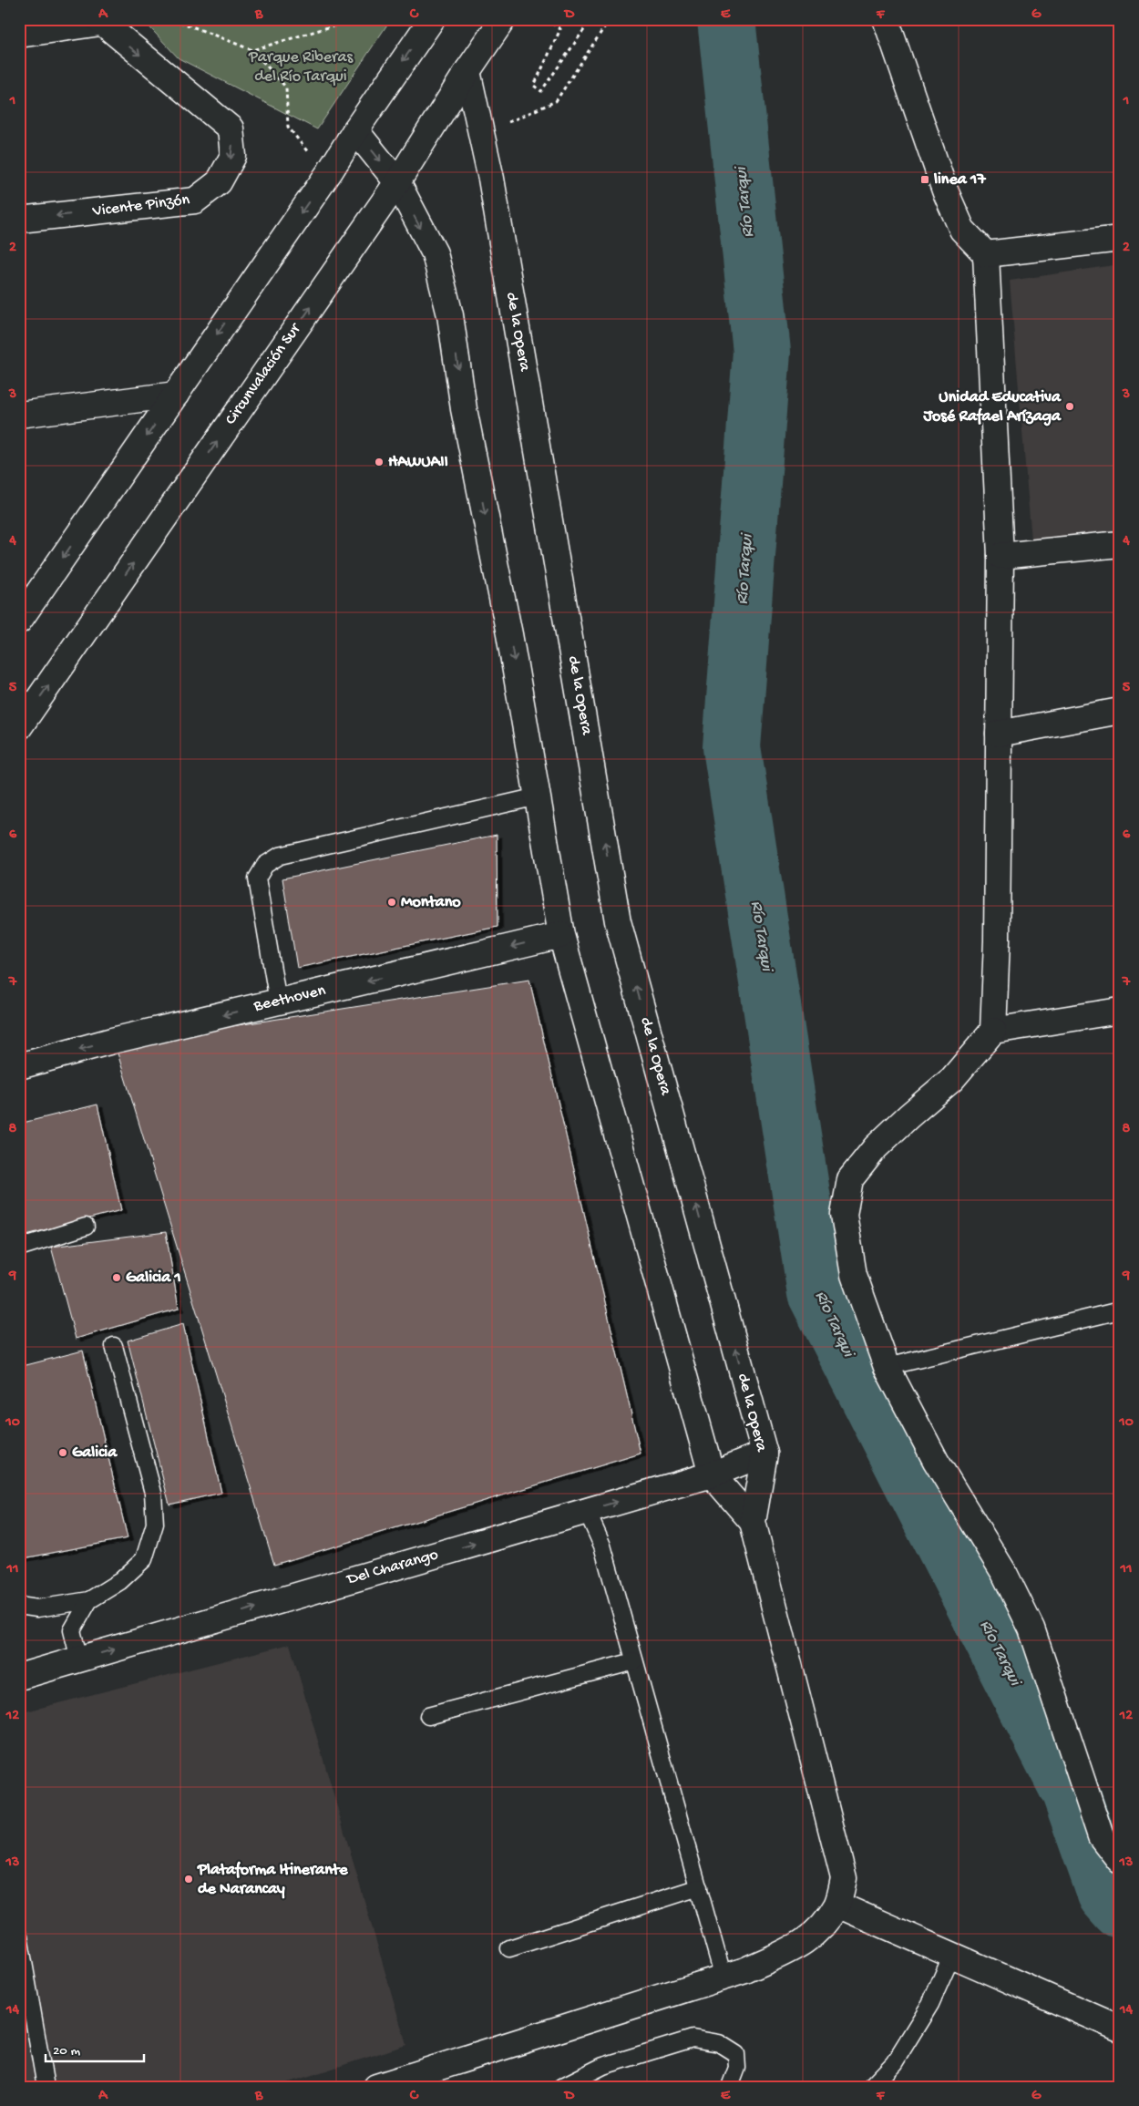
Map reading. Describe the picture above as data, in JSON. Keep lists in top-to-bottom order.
{
  "streets": {
    "main road": [
      "Vicente Pinzón",
      "de la Opera",
      "Circunvalación Sur",
      "Beethoven",
      "Del Charango"
    ]
  },
  "crossings": [
    ["de la Opera", "Circunvalación Sur"],
    ["de la Opera", "Del Charango"]
  ],
  "one_way": ["Beethoven", "Del Charango"],
  "water": ["Río Tarqui"],
  "parks": ["Parque Riberas del Río Tarqui"],
  "places": {
    "transit": ["linea 17"],
    "other": [
      "Unidad Educativa José Rafael Arízaga",
      "HAWUAII",
      "Montano",
      "Galicia 1",
      "Galicia",
      "Plataforma Itinerante de Narancay"
    ]
  },
  "scale_bar": "20 m",
  "grid": {
    "columns": [
      "A",
      "B",
      "C",
      "D",
      "E",
      "F",
      "G"
    ],
    "rows": [
      "1",
      "2",
      "3",
      "4",
      "5",
      "6",
      "7",
      "8",
      "9",
      "10",
      "11",
      "12",
      "13",
      "14"
    ]
  }
}
